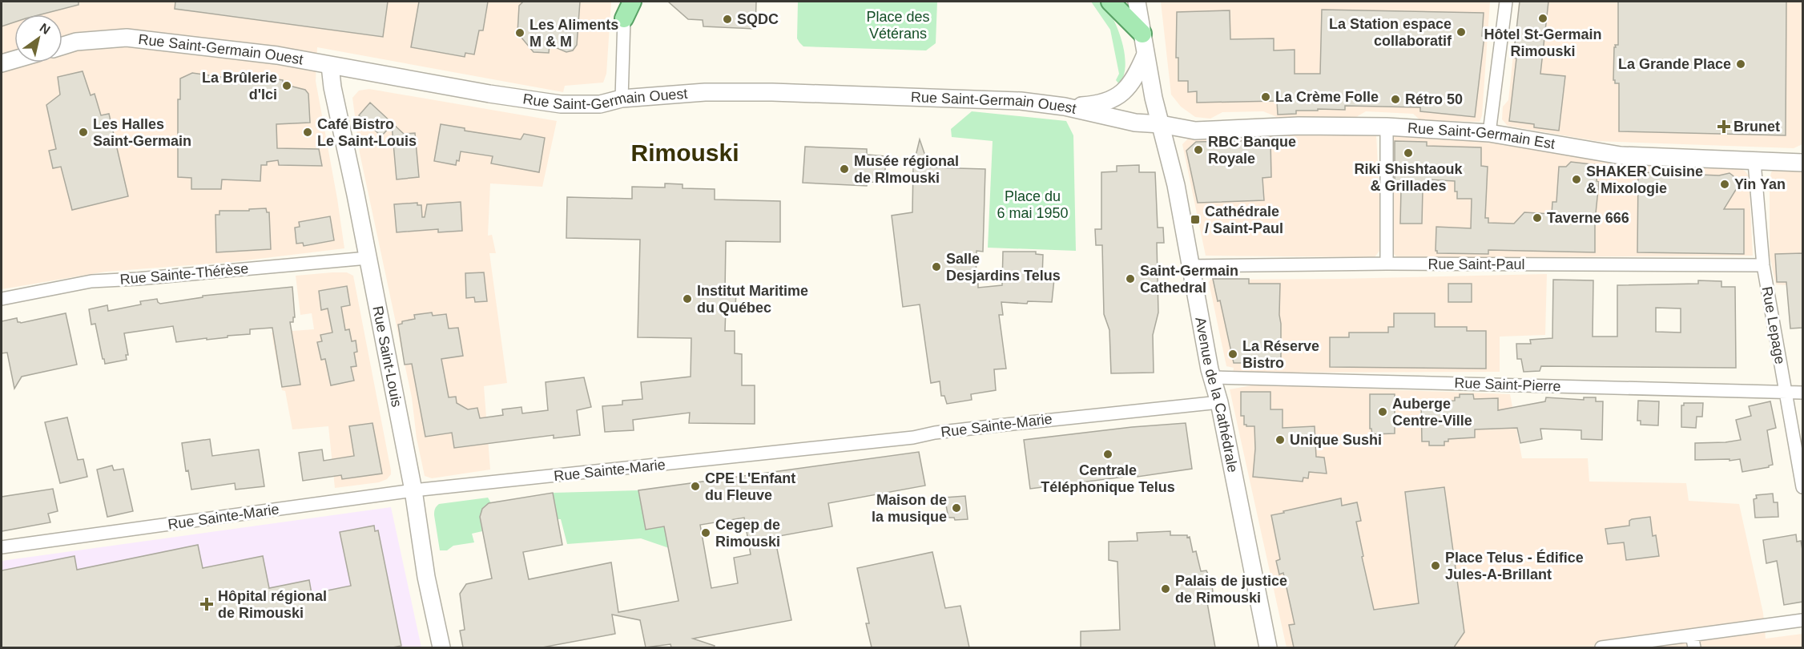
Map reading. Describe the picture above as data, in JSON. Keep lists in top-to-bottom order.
{
  "streets": {
    "street": [
      "Rue Saint-Germain Ouest",
      "Rue Saint-Germain Est",
      "Rue Saint-Paul",
      "Rue Sainte-Thérèse",
      "Rue Lepage",
      "Rue Saint-Louis",
      "Rue Saint-Pierre",
      "Avenue de la Cathédrale",
      "Rue Sainte-Marie"
    ]
  },
  "crossings": [
    ["Rue Saint-Germain Ouest", "Rue Saint-Germain Est"],
    ["Rue Saint-Germain Ouest", "Rue Saint-Louis"],
    ["Rue Saint-Germain Ouest", "Avenue de la Cathédrale"],
    ["Rue Saint-Germain Est", "Rue Lepage"],
    ["Rue Saint-Germain Est", "Avenue de la Cathédrale"],
    ["Rue Saint-Paul", "Rue Lepage"],
    ["Rue Saint-Paul", "Avenue de la Cathédrale"],
    ["Rue Sainte-Thérèse", "Rue Saint-Louis"],
    ["Rue Lepage", "Rue Saint-Pierre"],
    ["Rue Saint-Louis", "Rue Sainte-Marie"],
    ["Rue Saint-Pierre", "Avenue de la Cathédrale"],
    ["Avenue de la Cathédrale", "Rue Sainte-Marie"]
  ],
  "districts": ["Rimouski"],
  "parks": ["Place des Vétérans", "Place du 6 mai 1950"],
  "places": {
    "other": [
      "Hôtel St-Germain Rimouski",
      "SQDC",
      "La Station espace collaboratif",
      "Les Aliments M & M",
      "La Grande Place",
      "La Brûlerie d'Ici",
      "La Crème Folle",
      "Rétro 50",
      "Les Halles Saint-Germain",
      "Café Bistro Le Saint-Louis",
      "RBC Banque Royale",
      "Riki Shishtaouk & Grillades",
      "Musée régional de RImouski",
      "SHAKER Cuisine & Mixologie",
      "Yin Yan",
      "Taverne 666",
      "Salle Desjardins Telus",
      "Saint-Germain Cathedral",
      "Institut Maritime du Québec",
      "La Réserve Bistro",
      "Auberge Centre-Ville",
      "Unique Sushi",
      "Centrale Téléphonique Telus",
      "CPE L'Enfant du Fleuve",
      "Maison de la musique",
      "Cegep de Rimouski",
      "Place Telus - Édifice Jules-A-Brillant",
      "Palais de justice de Rimouski"
    ],
    "health": ["Brunet", "Hôpital régional de Rimouski"],
    "transit": ["Cathédrale / Saint-Paul"]
  },
  "north": "top right"
}
